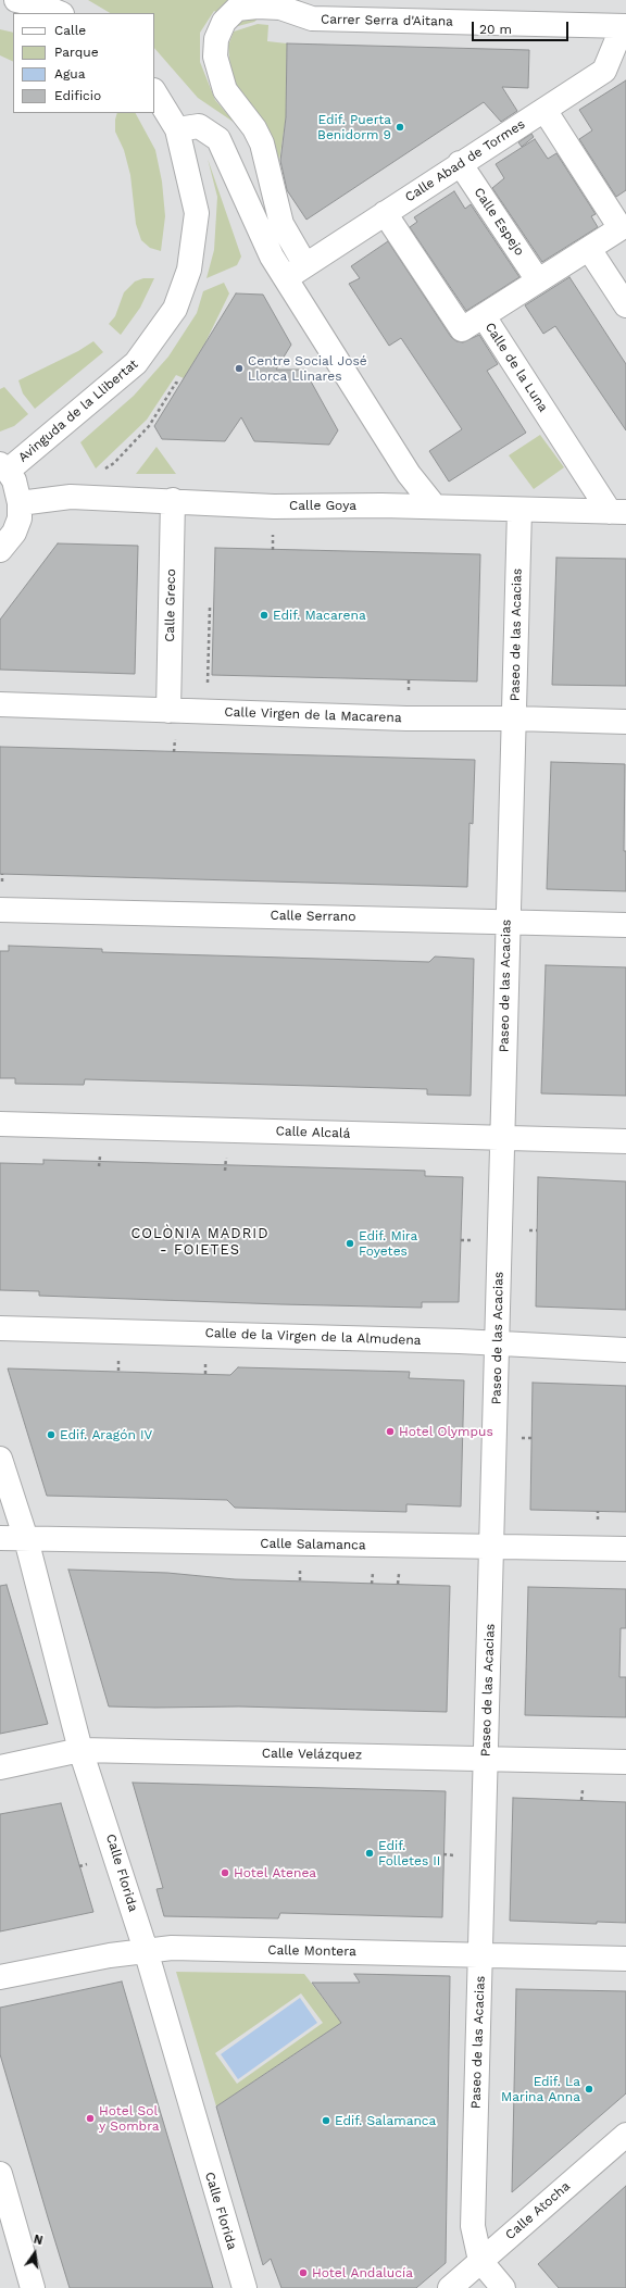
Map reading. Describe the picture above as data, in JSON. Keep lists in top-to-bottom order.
{
  "streets": {
    "street": [
      "Carrer Serra d'Aitana",
      "Calle Abad de Tormes",
      "Calle Espejo",
      "Calle de la Luna",
      "Avinguda de la Llibertat",
      "Calle Goya",
      "Calle Greco",
      "Paseo de las Acacias",
      "Calle Virgen de la Macarena",
      "Calle Serrano",
      "Calle Alcalá",
      "Calle de la Virgen de la Almudena",
      "Calle Salamanca",
      "Calle Velázquez",
      "Calle Florida",
      "Calle Montera",
      "Calle Atocha"
    ]
  },
  "crossings": [
    ["Carrer Serra d'Aitana", "Calle Abad de Tormes"],
    ["Calle Abad de Tormes", "Calle Espejo"],
    ["Calle Abad de Tormes", "Calle de la Luna"],
    ["Calle de la Luna", "Calle Goya"],
    ["Calle Goya", "Calle Greco"],
    ["Calle Goya", "Paseo de las Acacias"],
    ["Calle Greco", "Calle Virgen de la Macarena"],
    ["Paseo de las Acacias", "Calle Virgen de la Macarena"],
    ["Paseo de las Acacias", "Calle Serrano"],
    ["Paseo de las Acacias", "Calle Alcalá"],
    ["Paseo de las Acacias", "Calle de la Virgen de la Almudena"],
    ["Paseo de las Acacias", "Calle Salamanca"],
    ["Paseo de las Acacias", "Calle Velázquez"],
    ["Paseo de las Acacias", "Calle Montera"],
    ["Paseo de las Acacias", "Calle Atocha"],
    ["Calle Salamanca", "Calle Florida"],
    ["Calle Velázquez", "Calle Florida"],
    ["Calle Florida", "Calle Montera"]
  ],
  "districts": ["COLÒNIA MADRID - FOIETES"],
  "places": [
    "Edif. Puerta Benidorm 9",
    "Centre Social José Llorca Llinares",
    "Edif. Macarena",
    "Edif. Mira Foyetes",
    "Hotel Olympus",
    "Edif. Aragón IV",
    "Edif. Folletes II",
    "Hotel Atenea",
    "Edif. La Marina Anna",
    "Hotel Sol y Sombra",
    "Edif. Salamanca",
    "Hotel Andalucía"
  ],
  "legend": [
    "Calle",
    "Parque",
    "Agua",
    "Edificio"
  ],
  "scale_bar": "20 m",
  "north": "top"
}
